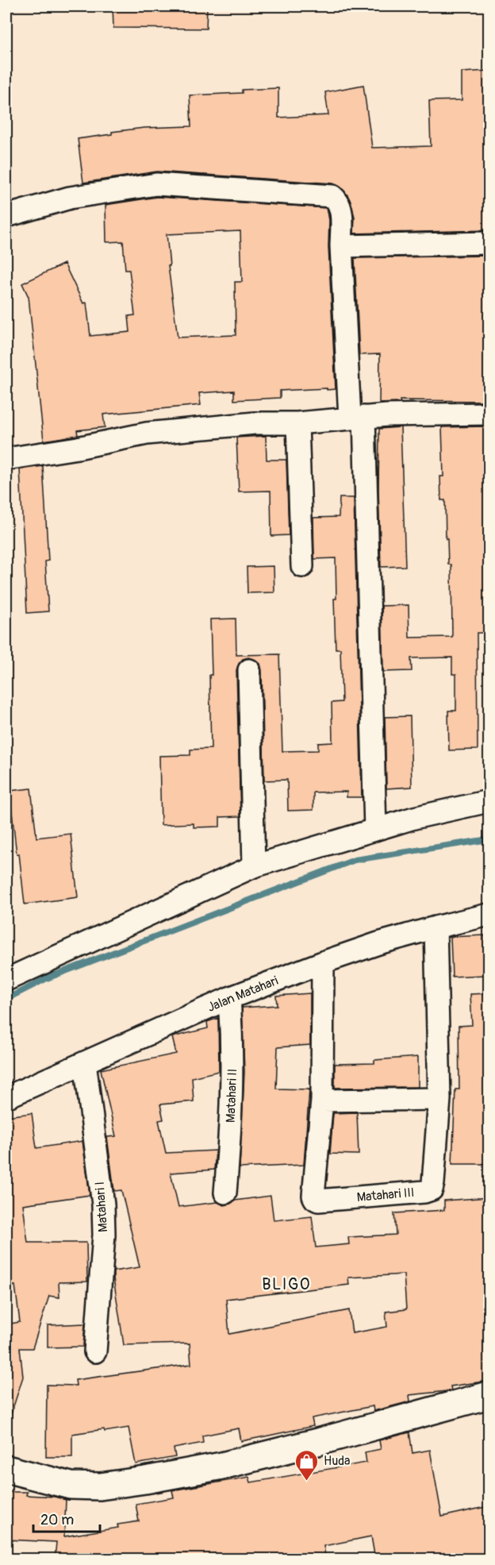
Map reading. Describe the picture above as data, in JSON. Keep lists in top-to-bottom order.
{
  "streets": {
    "street": [
      "Jalan Matahari",
      "Matahari II",
      "Matahari III",
      "Matahari I"
    ]
  },
  "crossings": [
    ["Jalan Matahari", "Matahari II"],
    ["Jalan Matahari", "Matahari III"],
    ["Jalan Matahari", "Matahari I"]
  ],
  "districts": ["BLIGO"],
  "places": {
    "shop": ["Huda"]
  },
  "scale_bar": "20 m"
}
